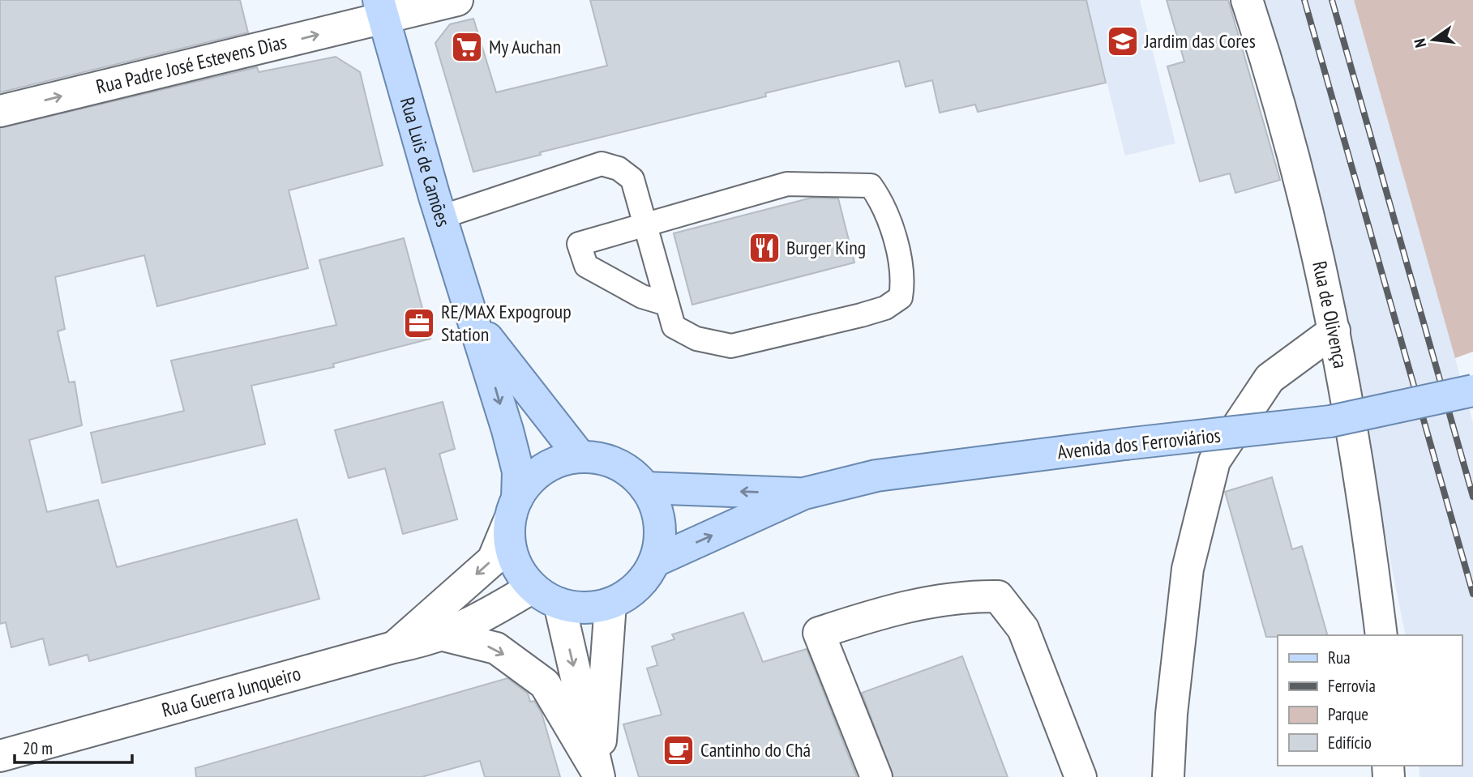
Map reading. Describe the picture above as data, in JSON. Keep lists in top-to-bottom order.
{
  "streets": {
    "main road": ["Rua Luis de Camões", "Avenida dos Ferroviários"],
    "street": ["Rua Padre José Estevens Dias", "Rua de Olivença", "Rua Guerra Junqueiro"]
  },
  "crossings": [
    ["Rua Padre José Estevens Dias", "Rua Luis de Camões"],
    ["Rua Luis de Camões", "Avenida dos Ferroviários"],
    ["Rua Luis de Camões", "Rua Guerra Junqueiro"],
    ["Avenida dos Ferroviários", "Rua Guerra Junqueiro"]
  ],
  "one_way": ["Rua Padre José Estevens Dias", "Rua Luis de Camões"],
  "places": {
    "school or university": ["Jardim das Cores"],
    "supermarket": ["My Auchan"],
    "restaurant": ["Burger King"],
    "office": ["RE/MAX Expogroup Station"],
    "cafe": ["Cantinho do Chá"]
  },
  "legend": [
    "Rua",
    "Ferrovia",
    "Parque",
    "Edifício"
  ],
  "scale_bar": "20 m",
  "north": "left"
}
